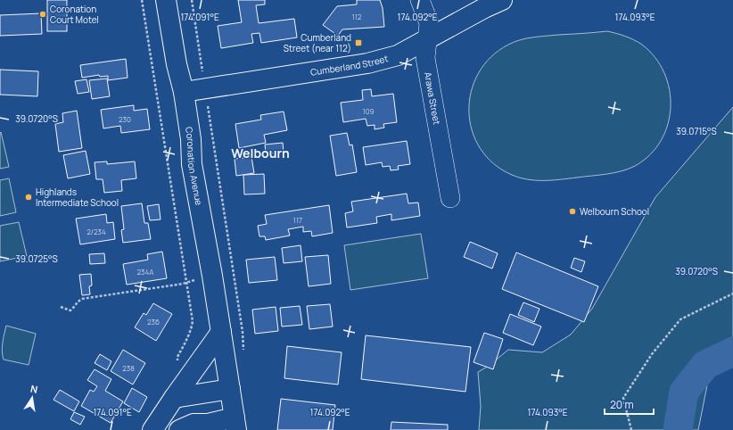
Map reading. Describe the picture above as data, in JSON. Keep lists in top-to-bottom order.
{
  "streets": {
    "main road": ["Cumberland Street", "Coronation Avenue"],
    "street": ["Arawa Street"]
  },
  "crossings": [
    ["Cumberland Street", "Arawa Street"],
    ["Cumberland Street", "Coronation Avenue"]
  ],
  "districts": ["Welbourn"],
  "places": {
    "other": ["Coronation Court Motel", "Highlands Intermediate School", "Welbourn School"],
    "transit": ["Cumberland Street (near 112)"]
  },
  "house_numbers": [
    "112",
    "109",
    "230",
    "117",
    "2/234",
    "234A",
    "236",
    "238"
  ],
  "scale_bar": "20 m",
  "north": "top",
  "coordinates": [
    "174.091°E",
    "174.092°E",
    "174.093°E",
    "39.0720°S",
    "39.0715°S",
    "39.0725°S"
  ]
}
